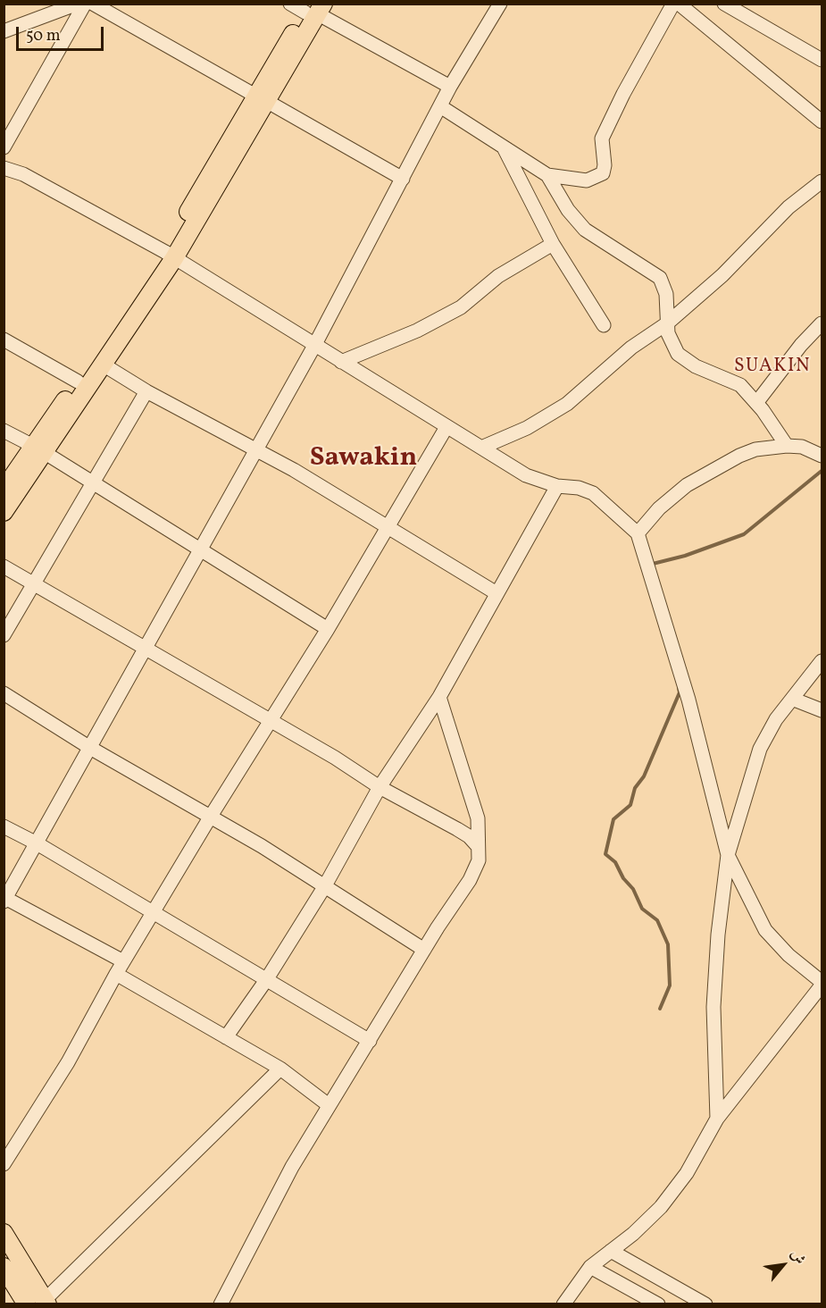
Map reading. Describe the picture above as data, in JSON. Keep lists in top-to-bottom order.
{
  "districts": ["SUAKIN", "Sawakin"],
  "scale_bar": "50 m",
  "north": "top right"
}
